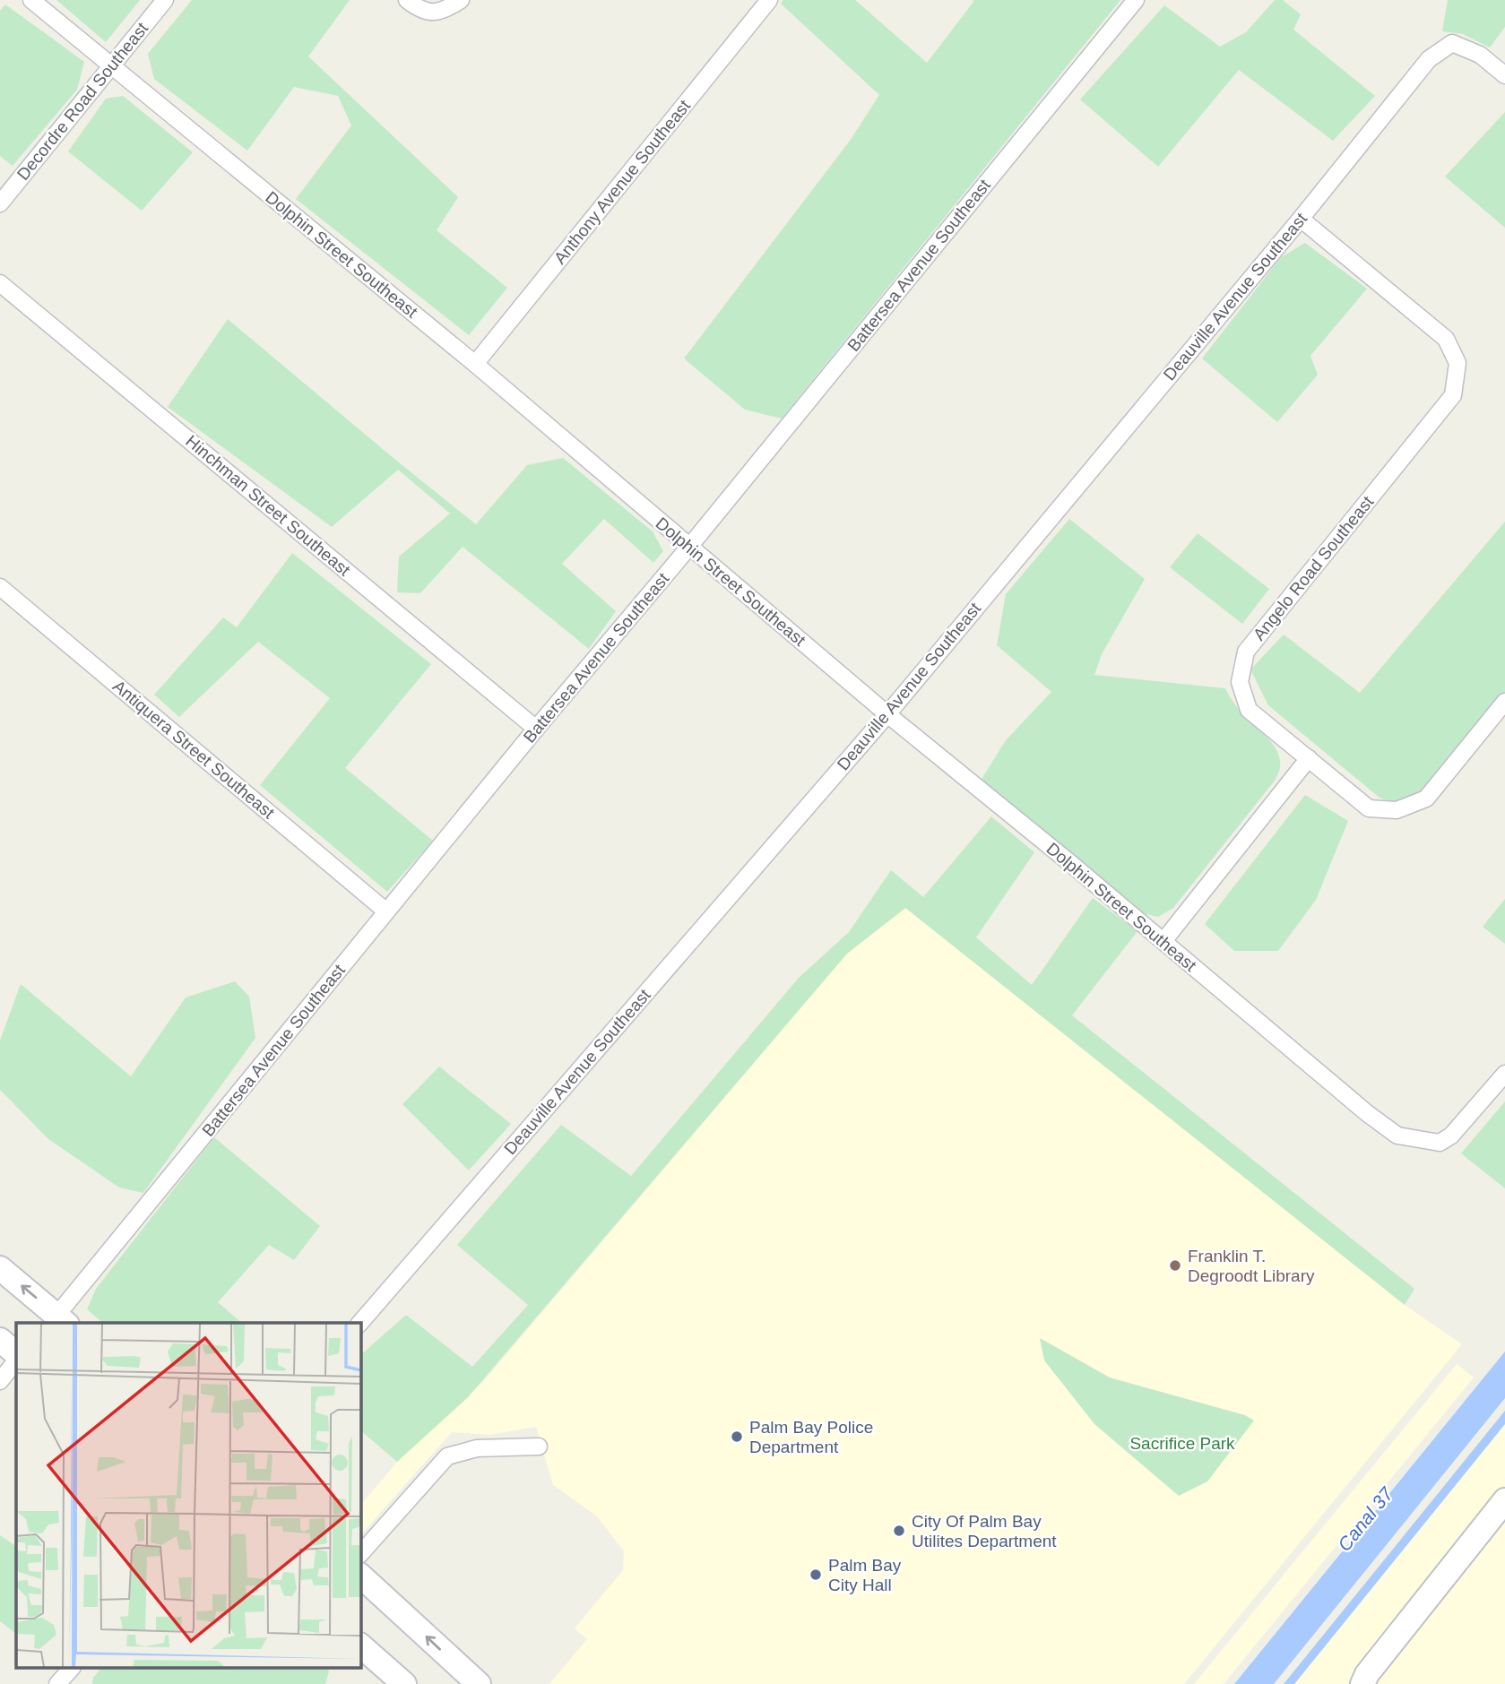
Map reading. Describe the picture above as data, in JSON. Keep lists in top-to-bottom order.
{
  "streets": {
    "street": [
      "Decordre Road Southeast",
      "Anthony Avenue Southeast",
      "Dolphin Street Southeast",
      "Battersea Avenue Southeast",
      "Deauville Avenue Southeast",
      "Hinchman Street Southeast",
      "Angelo Road Southeast",
      "Antiquera Street Southeast"
    ]
  },
  "crossings": [
    ["Decordre Road Southeast", "Dolphin Street Southeast"],
    ["Anthony Avenue Southeast", "Dolphin Street Southeast"],
    ["Dolphin Street Southeast", "Battersea Avenue Southeast"],
    ["Dolphin Street Southeast", "Deauville Avenue Southeast"],
    ["Battersea Avenue Southeast", "Hinchman Street Southeast"],
    ["Battersea Avenue Southeast", "Antiquera Street Southeast"],
    ["Deauville Avenue Southeast", "Angelo Road Southeast"]
  ],
  "water": ["Canal 37"],
  "parks": ["Sacrifice Park"],
  "places": [
    "Franklin T. Degroodt Library",
    "Palm Bay Police Department",
    "City Of Palm Bay Utilites Department",
    "Palm Bay City Hall"
  ]
}
